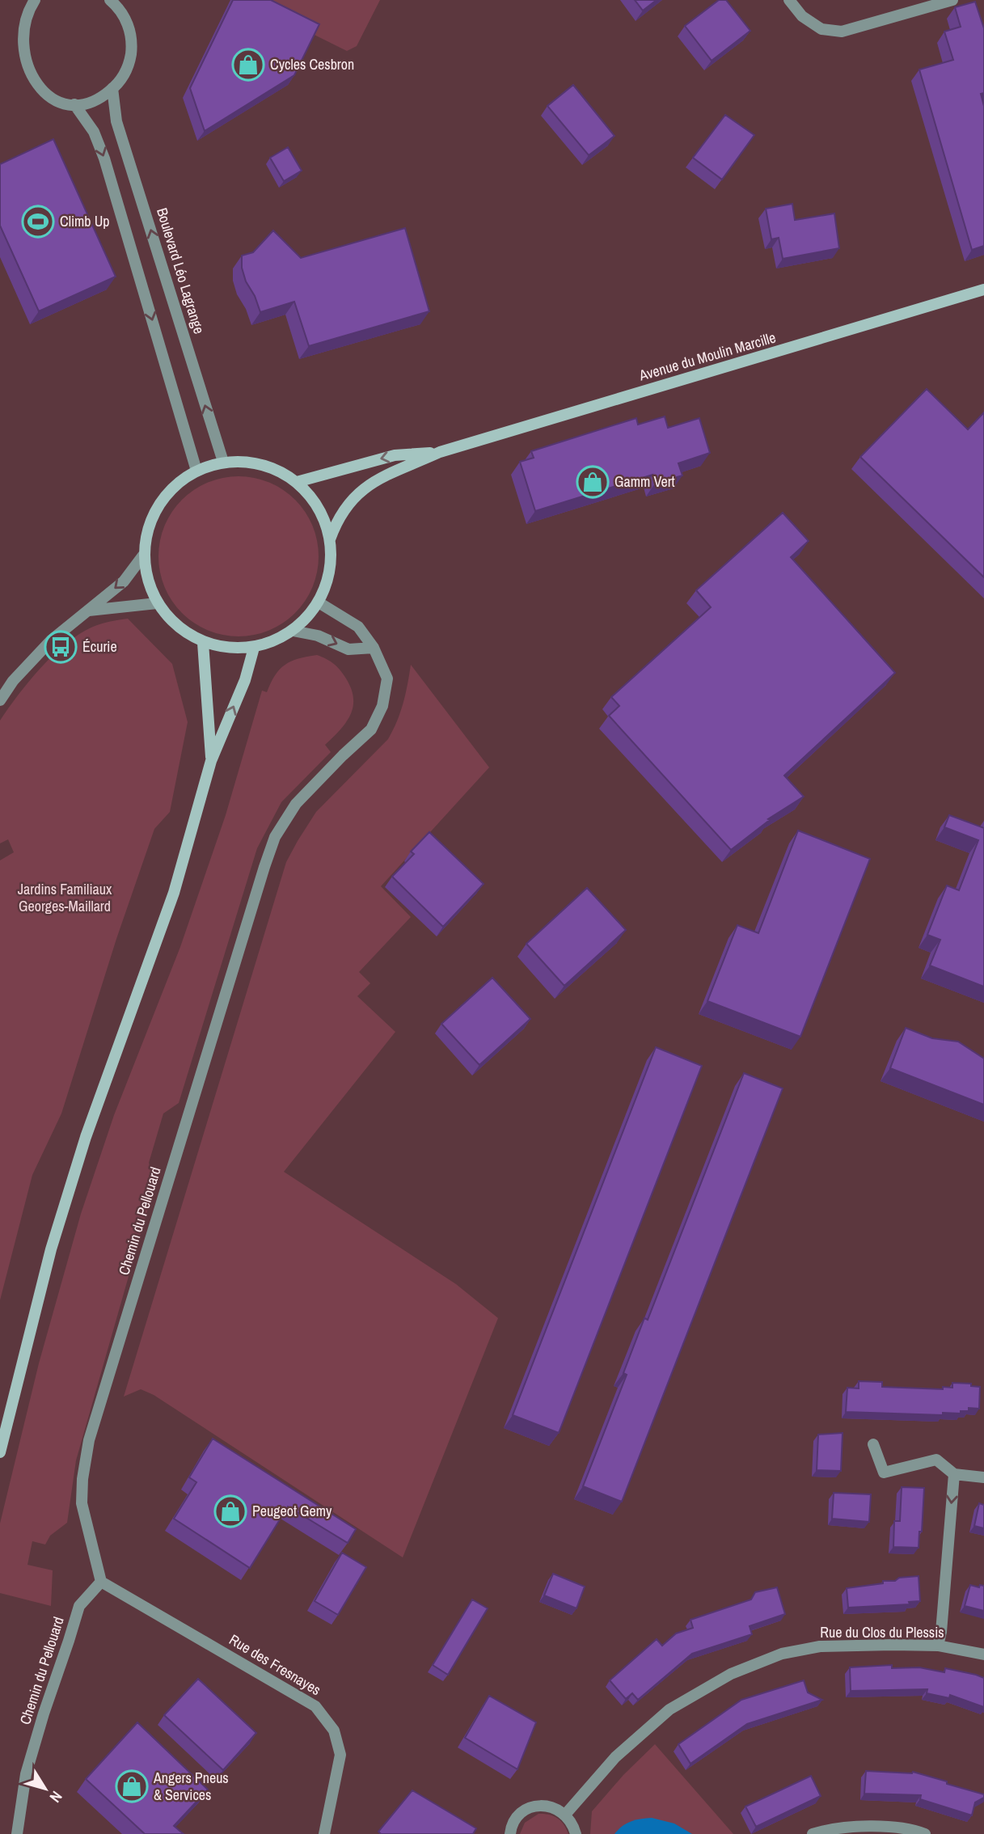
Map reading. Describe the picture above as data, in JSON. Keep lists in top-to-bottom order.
{
  "streets": {
    "main road": ["Avenue du Moulin Marcille"],
    "street": [
      "Boulevard Léo Lagrange",
      "Chemin du Pellouard",
      "Rue du Clos du Plessis",
      "Rue des Fresnayes"
    ]
  },
  "crossings": [
    ["Boulevard Léo Lagrange", "Avenue du Moulin Marcille"],
    ["Boulevard Léo Lagrange", "Chemin du Pellouard"],
    ["Avenue du Moulin Marcille", "Chemin du Pellouard"],
    ["Chemin du Pellouard", "Rue des Fresnayes"]
  ],
  "parks": ["Jardins Familiaux Georges-Maillard"],
  "places": {
    "shop": [
      "Cycles Cesbron",
      "Gamm Vert",
      "Peugeot Gemy",
      "Angers Pneus & Services"
    ],
    "sports": ["Climb Up"],
    "bus stop": ["Écurie"]
  },
  "north": "bottom right"
}
